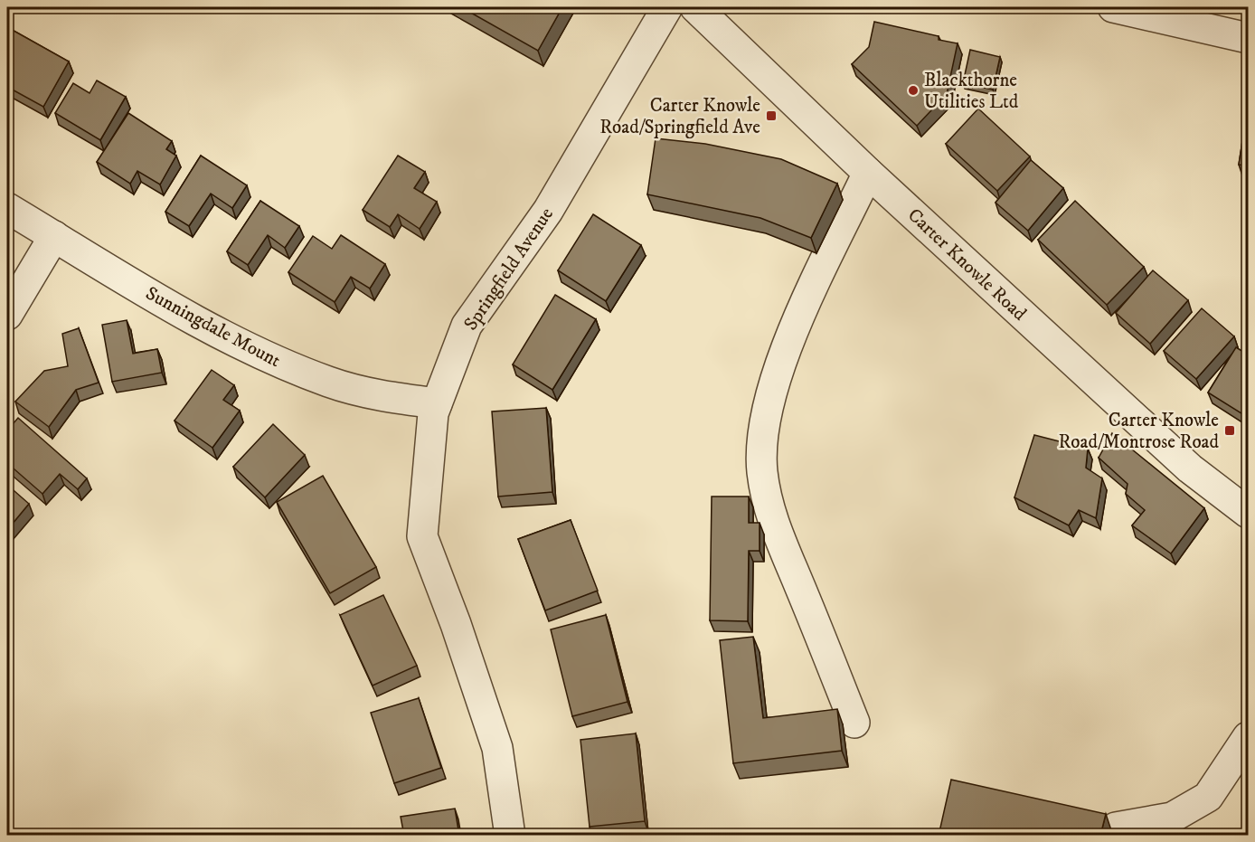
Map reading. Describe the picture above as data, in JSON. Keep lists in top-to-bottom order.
{
  "streets": {
    "street": ["Carter Knowle Road", "Springfield Avenue", "Sunningdale Mount"]
  },
  "crossings": [
    ["Springfield Avenue", "Sunningdale Mount"]
  ],
  "places": {
    "other": ["Blackthorne Utilities Ltd"],
    "transit": ["Carter Knowle Road/Springfield Ave", "Carter Knowle Road/Montrose Road"]
  }
}
